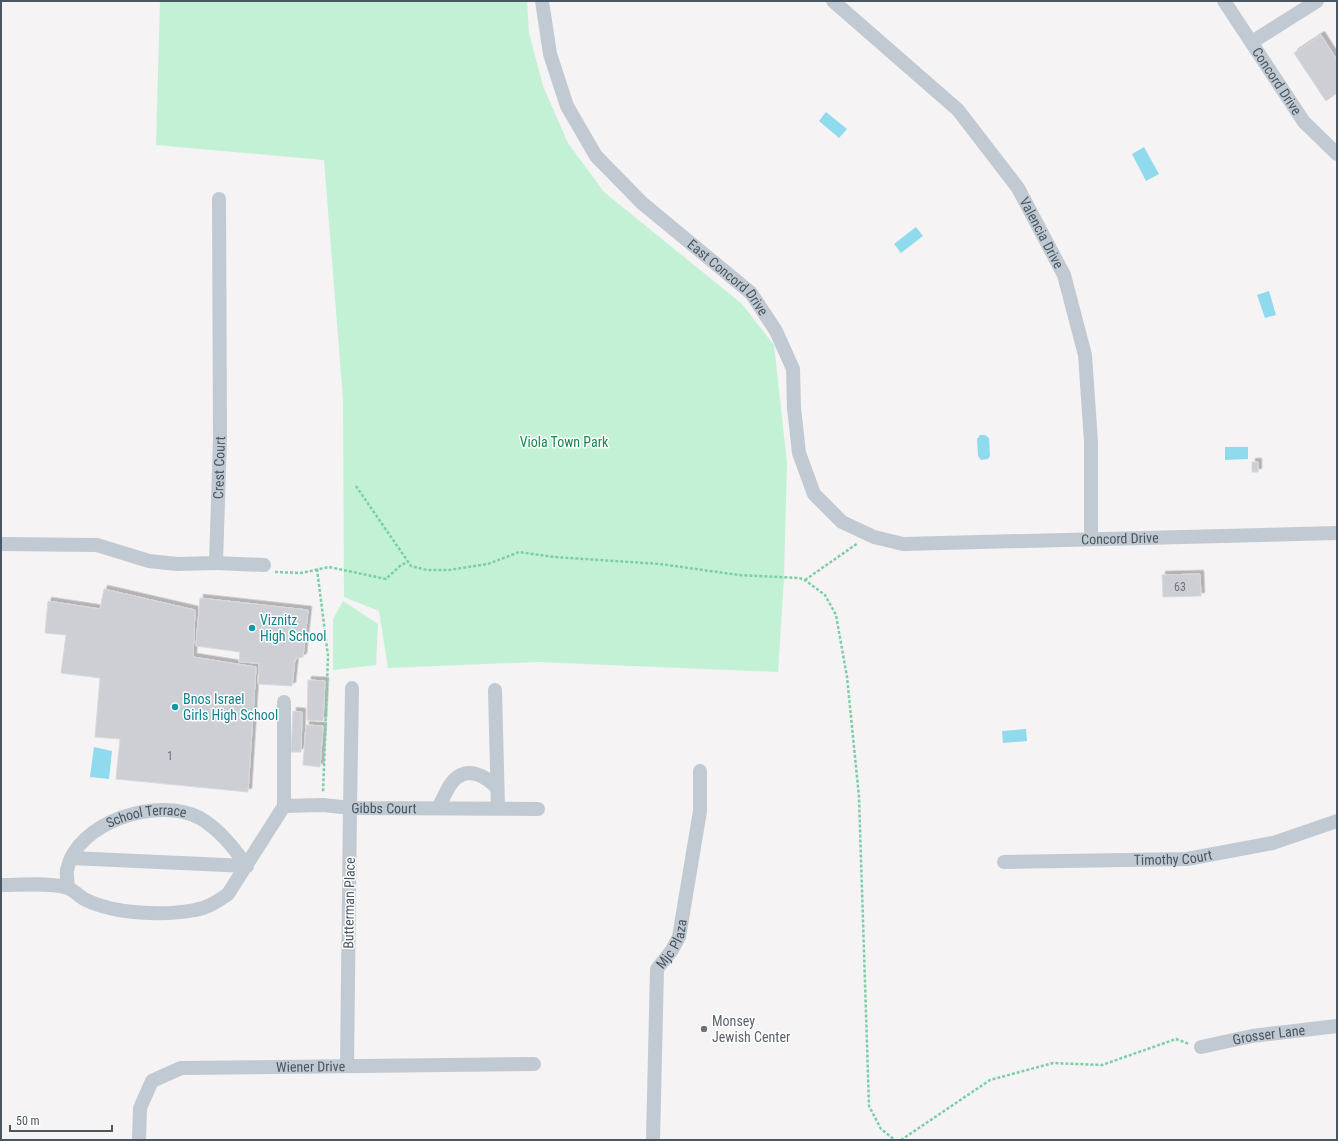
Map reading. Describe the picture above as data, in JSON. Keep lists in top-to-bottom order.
{
  "streets": {
    "street": [
      "Concord Drive",
      "Valencia Drive",
      "East Concord Drive",
      "Crest Court",
      "Gibbs Court",
      "School Terrace",
      "Timothy Court",
      "Butterman Place",
      "Mjc Plaza",
      "Grosser Lane",
      "Wiener Drive"
    ]
  },
  "crossings": [
    ["Concord Drive", "Valencia Drive"],
    ["Concord Drive", "East Concord Drive"],
    ["Gibbs Court", "Butterman Place"],
    ["Butterman Place", "Wiener Drive"]
  ],
  "parks": ["Viola Town Park"],
  "places": ["Viznitz High School", "Bnos Israel Girls High School", "Monsey Jewish Center"],
  "house_numbers": ["63", "1"],
  "scale_bar": "50 m"
}
